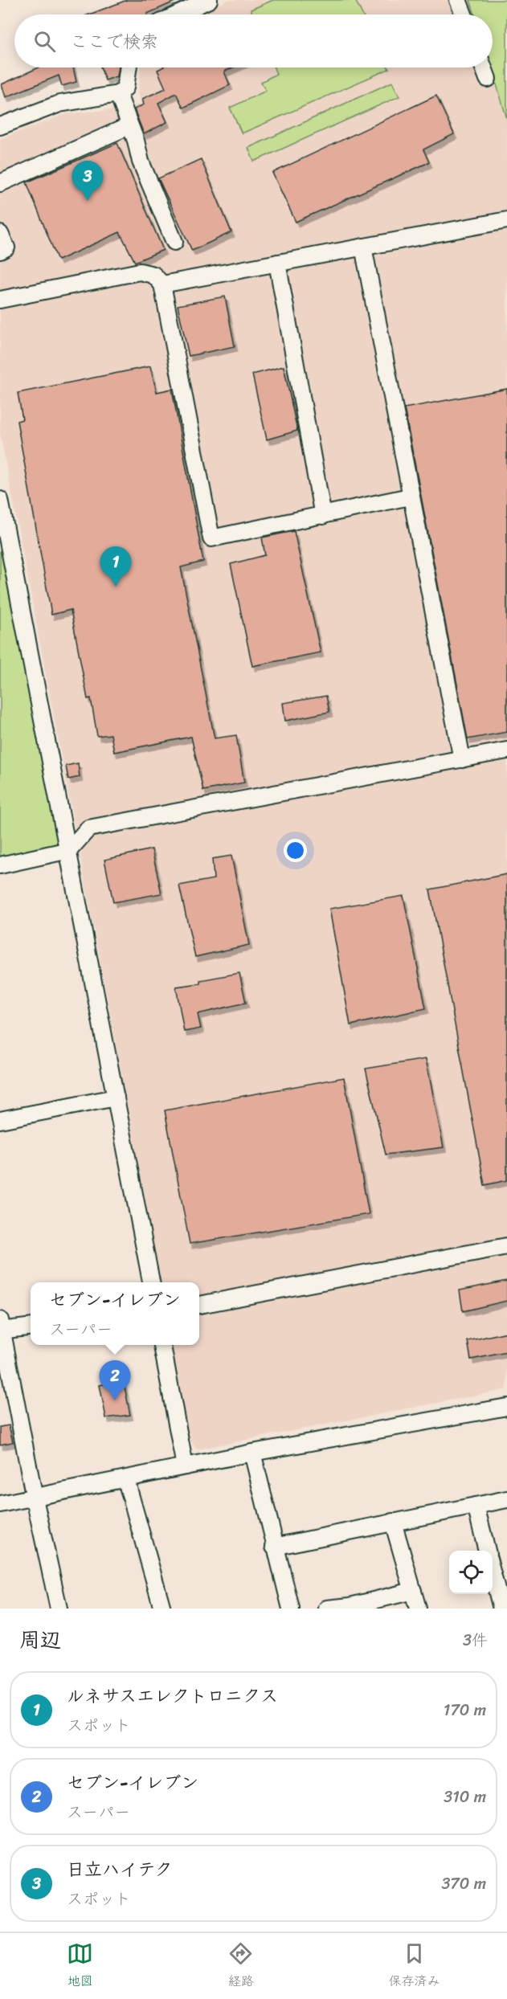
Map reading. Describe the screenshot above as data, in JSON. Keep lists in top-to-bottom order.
{
  "page": {
    "search": "ここで検索",
    "pins": ["3", "1", "2"],
    "popup": ["セブン-イレブン", "スーパー"],
    "heading": ["周辺", "3件"],
    "list": [
      {
        "mark": "1",
        "name": "ルネサスエレクトロニクス",
        "note": "スポット",
        "value": "170 m"
      },
      {
        "mark": "2",
        "name": "セブン-イレブン",
        "note": "スーパー",
        "value": "310 m"
      },
      {
        "mark": "3",
        "name": "日立ハイテク",
        "note": "スポット",
        "value": "370 m"
      }
    ],
    "nav": ["地図", "経路", "保存済み"]
  }
}
